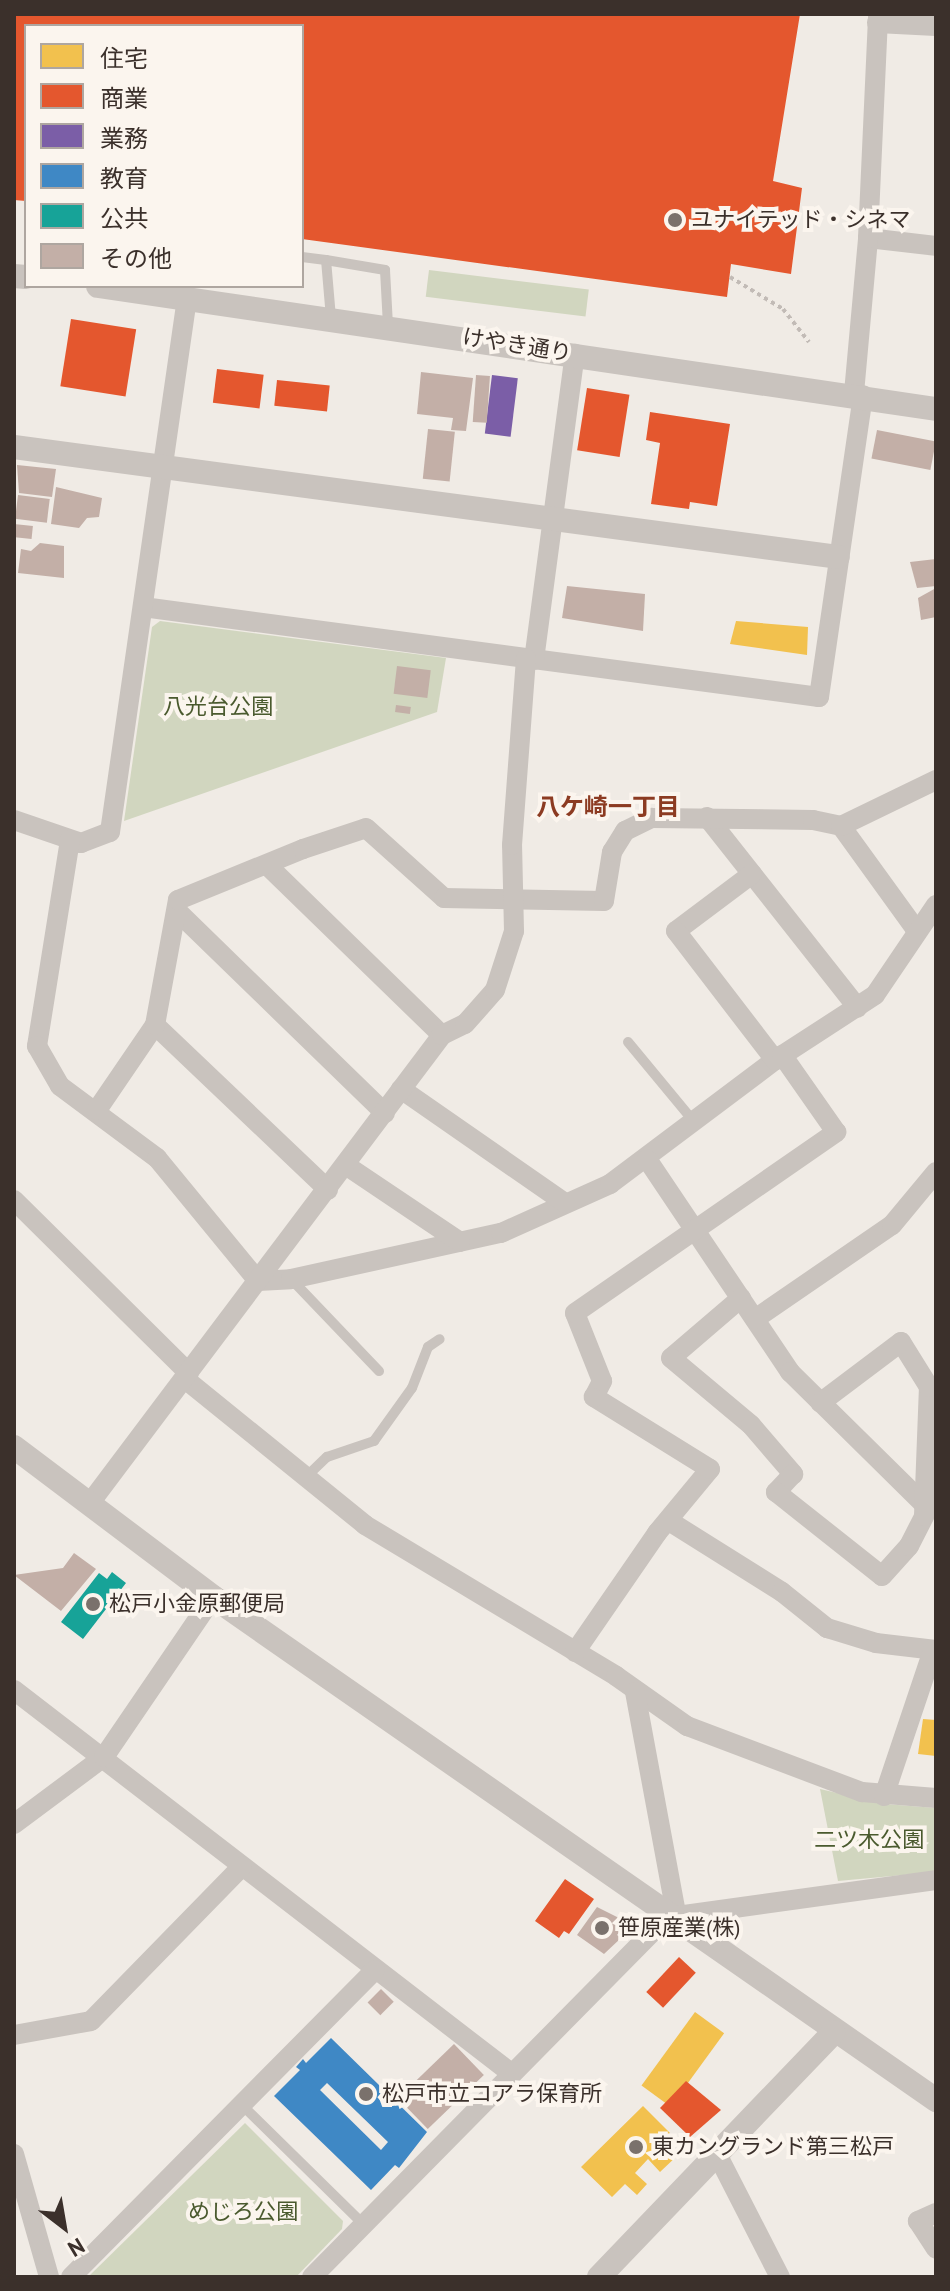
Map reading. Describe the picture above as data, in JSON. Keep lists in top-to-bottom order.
{
  "streets": {
    "street": ["けやき通り"]
  },
  "districts": ["八ケ崎一丁目"],
  "parks": ["八光台公園", "二ツ木公園", "めじろ公園"],
  "places": [
    "ユナイテッド・シネマ",
    "松戸小金原郵便局",
    "笹原産業(株)",
    "松戸市立コアラ保育所",
    "東カングランド第三松戸"
  ],
  "legend": [
    "住宅",
    "商業",
    "業務",
    "教育",
    "公共",
    "その他"
  ],
  "north": "bottom right"
}
